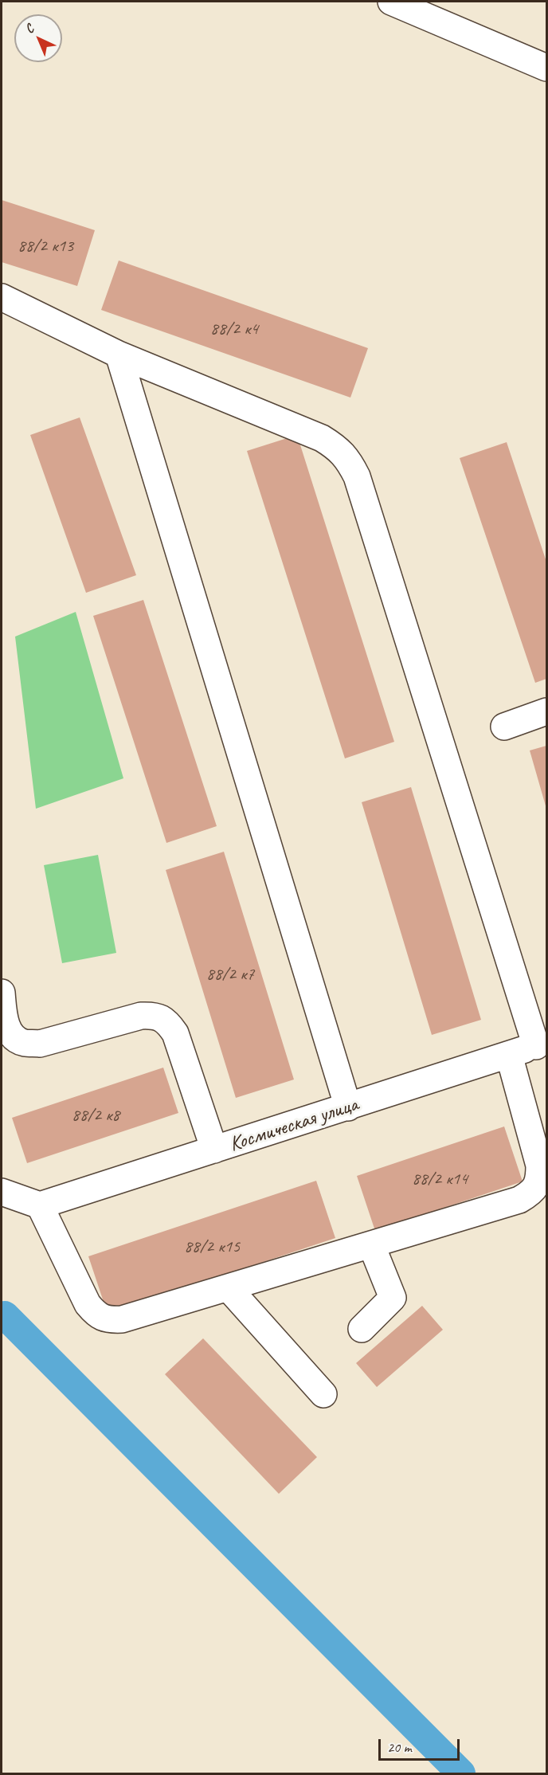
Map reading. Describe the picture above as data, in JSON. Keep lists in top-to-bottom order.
{
  "streets": {
    "street": ["Космическая улица"]
  },
  "house_numbers": [
    "88/2 к13",
    "88/2 к4",
    "88/2 к7",
    "88/2 к8",
    "88/2 к14",
    "88/2 к15"
  ],
  "scale_bar": "20 m",
  "north": "top left"
}
